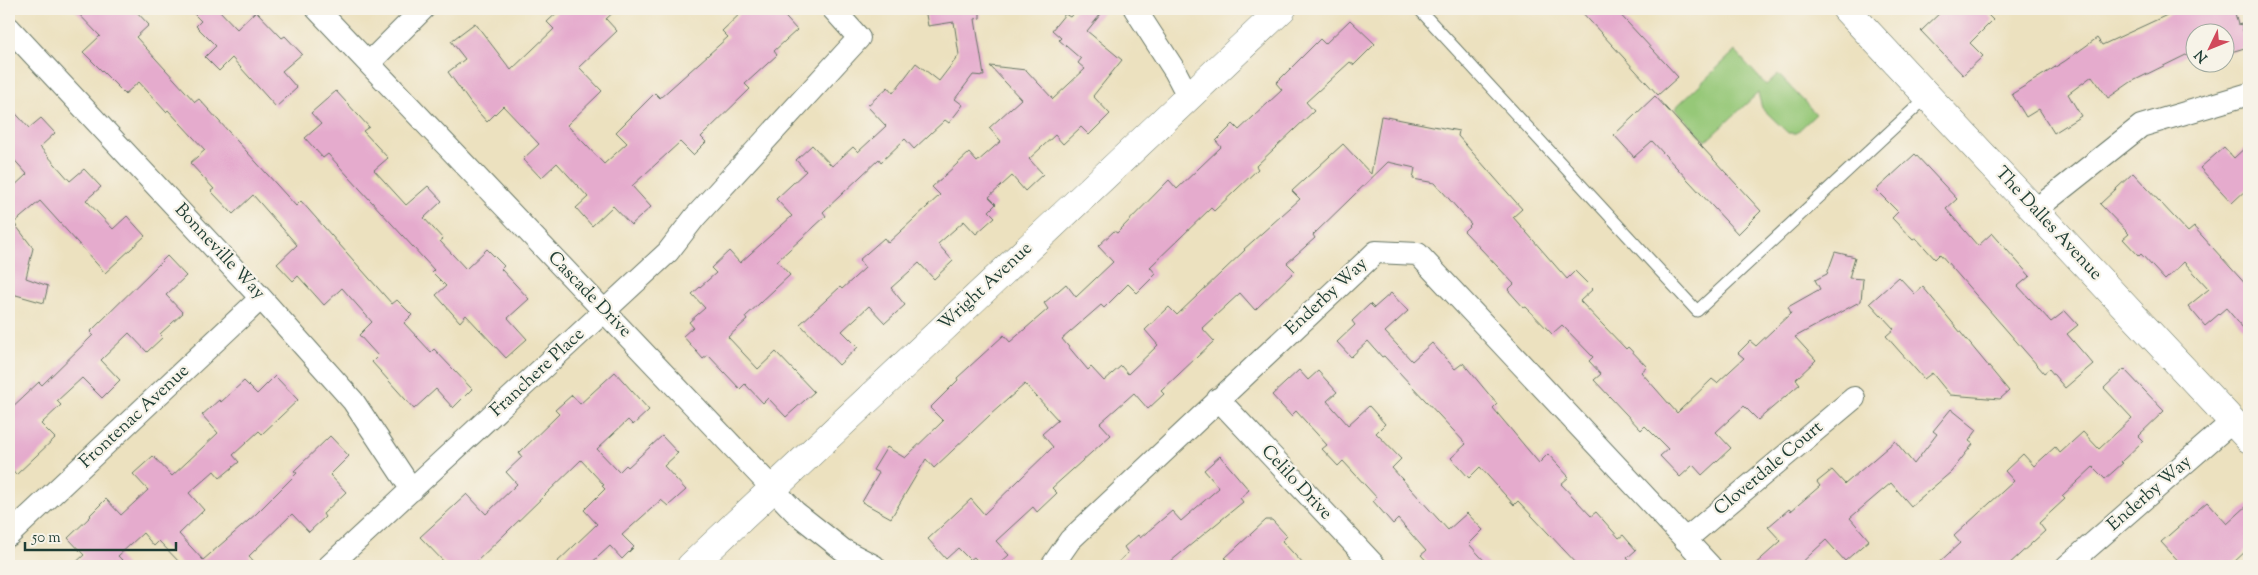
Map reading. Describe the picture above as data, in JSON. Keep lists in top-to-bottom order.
{
  "streets": {
    "street": [
      "The Dalles Avenue",
      "Bonneville Way",
      "Wright Avenue",
      "Cascade Drive",
      "Enderby Way",
      "Franchere Place",
      "Frontenac Avenue",
      "Cloverdale Court",
      "Celilo Drive"
    ]
  },
  "crossings": [
    ["The Dalles Avenue", "Enderby Way"],
    ["Bonneville Way", "Franchere Place"],
    ["Bonneville Way", "Frontenac Avenue"],
    ["Wright Avenue", "Cascade Drive"],
    ["Cascade Drive", "Franchere Place"],
    ["Enderby Way", "Cloverdale Court"],
    ["Enderby Way", "Celilo Drive"]
  ],
  "scale_bar": "50 m",
  "north": "bottom left"
}
